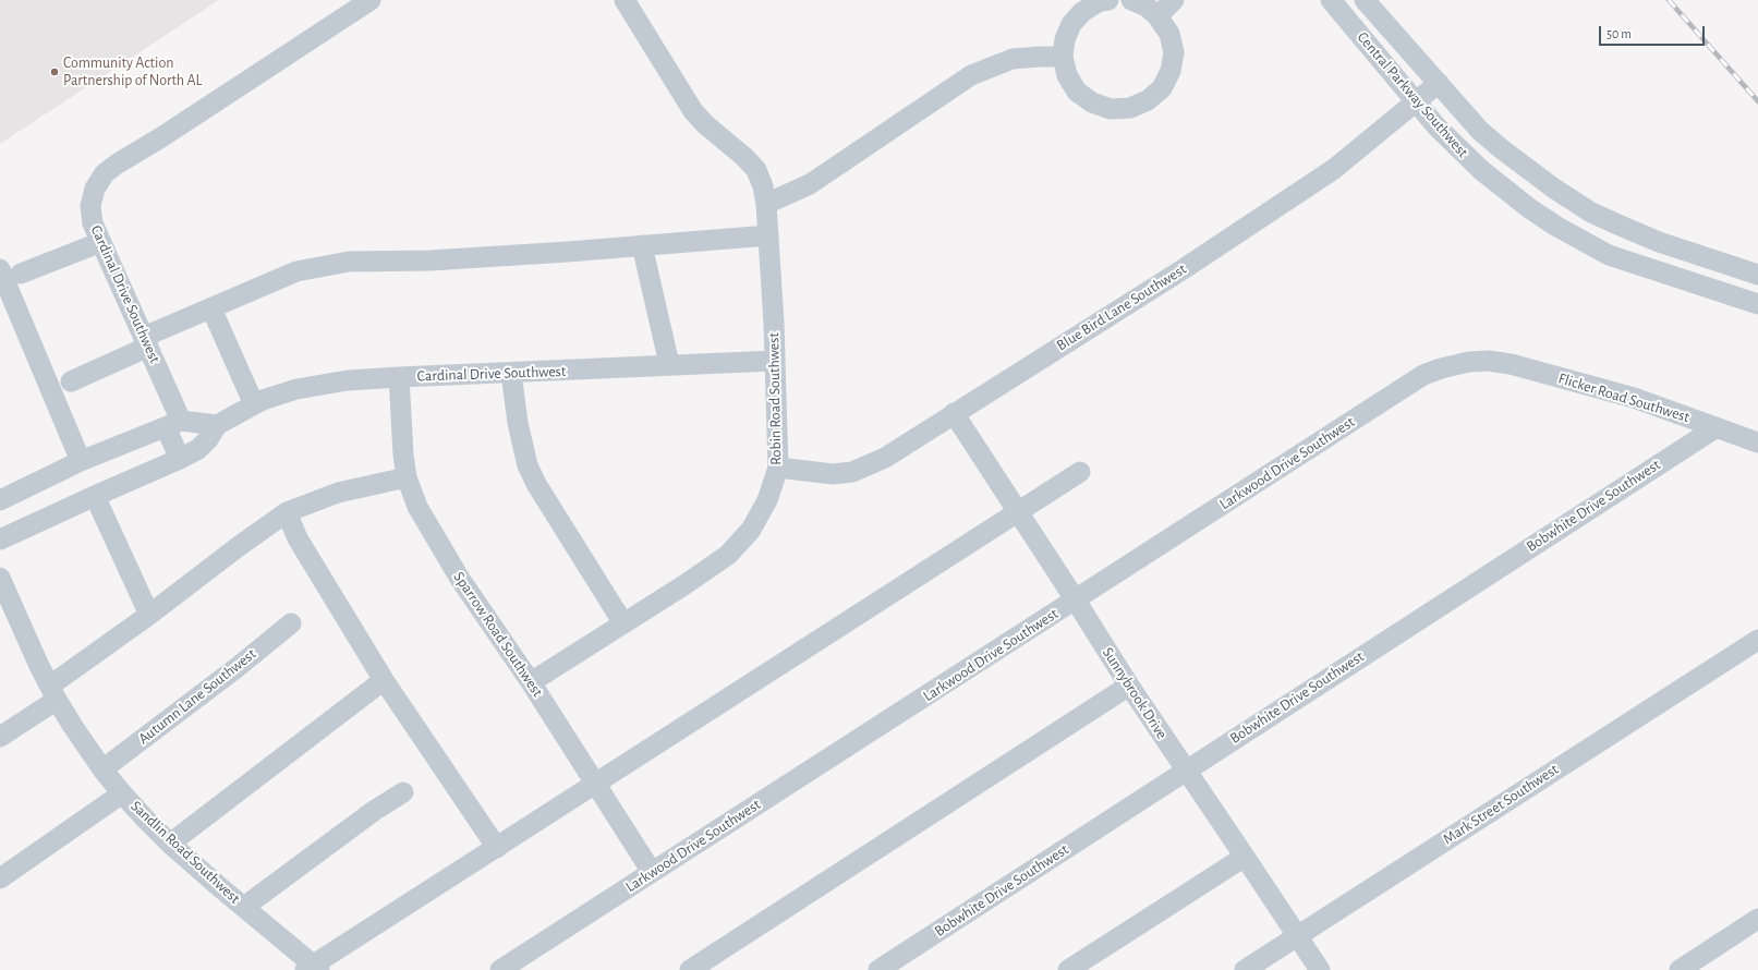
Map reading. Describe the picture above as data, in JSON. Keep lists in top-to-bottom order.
{
  "streets": {
    "street": [
      "Central Parkway Southwest",
      "Cardinal Drive Southwest",
      "Blue Bird Lane Southwest",
      "Flicker Road Southwest",
      "Robin Road Southwest",
      "Larkwood Drive Southwest",
      "Bobwhite Drive Southwest",
      "Sparrow Road Southwest",
      "Sunnybrook Drive",
      "Autumn Lane Southwest",
      "Mark Street Southwest",
      "Sandlin Road Southwest"
    ]
  },
  "crossings": [
    ["Central Parkway Southwest", "Blue Bird Lane Southwest"],
    ["Cardinal Drive Southwest", "Robin Road Southwest"],
    ["Cardinal Drive Southwest", "Sparrow Road Southwest"],
    ["Blue Bird Lane Southwest", "Robin Road Southwest"],
    ["Blue Bird Lane Southwest", "Sunnybrook Drive"],
    ["Flicker Road Southwest", "Larkwood Drive Southwest"],
    ["Flicker Road Southwest", "Bobwhite Drive Southwest"],
    ["Robin Road Southwest", "Sparrow Road Southwest"],
    ["Larkwood Drive Southwest", "Sparrow Road Southwest"],
    ["Larkwood Drive Southwest", "Sunnybrook Drive"],
    ["Bobwhite Drive Southwest", "Sunnybrook Drive"],
    ["Sunnybrook Drive", "Mark Street Southwest"],
    ["Autumn Lane Southwest", "Sandlin Road Southwest"]
  ],
  "places": ["Community Action Partnership of North AL"],
  "scale_bar": "50 m"
}
